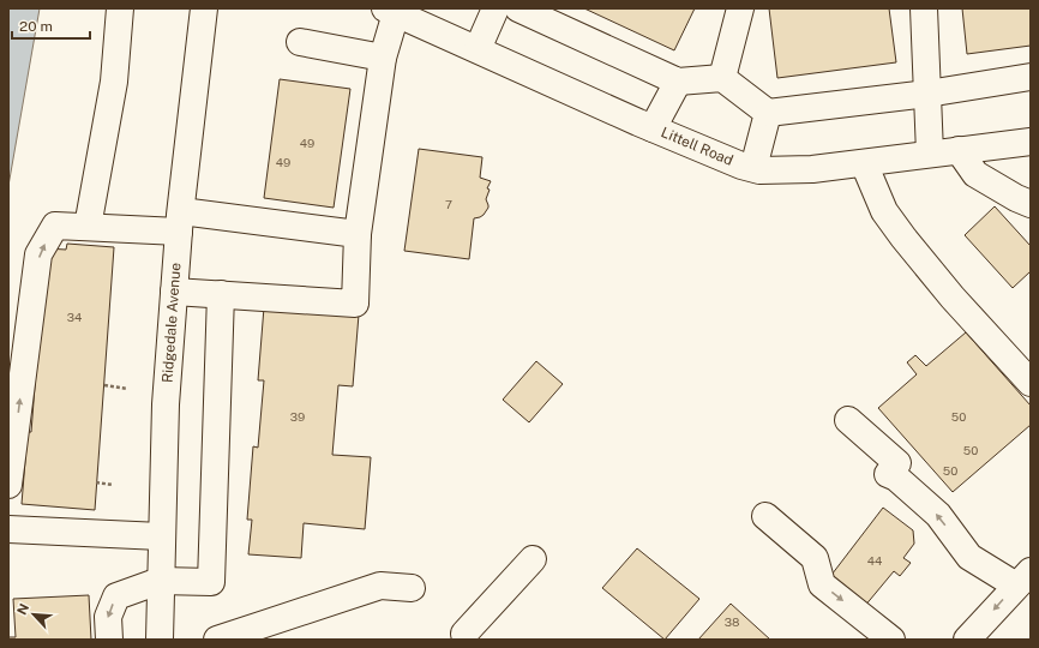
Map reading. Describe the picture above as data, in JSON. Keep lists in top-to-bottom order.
{
  "streets": {
    "main road": ["Littell Road", "Ridgedale Avenue"]
  },
  "house_numbers": [
    "49",
    "49",
    "7",
    "34",
    "39",
    "50",
    "50",
    "50",
    "44",
    "38"
  ],
  "scale_bar": "20 m",
  "north": "top left"
}
